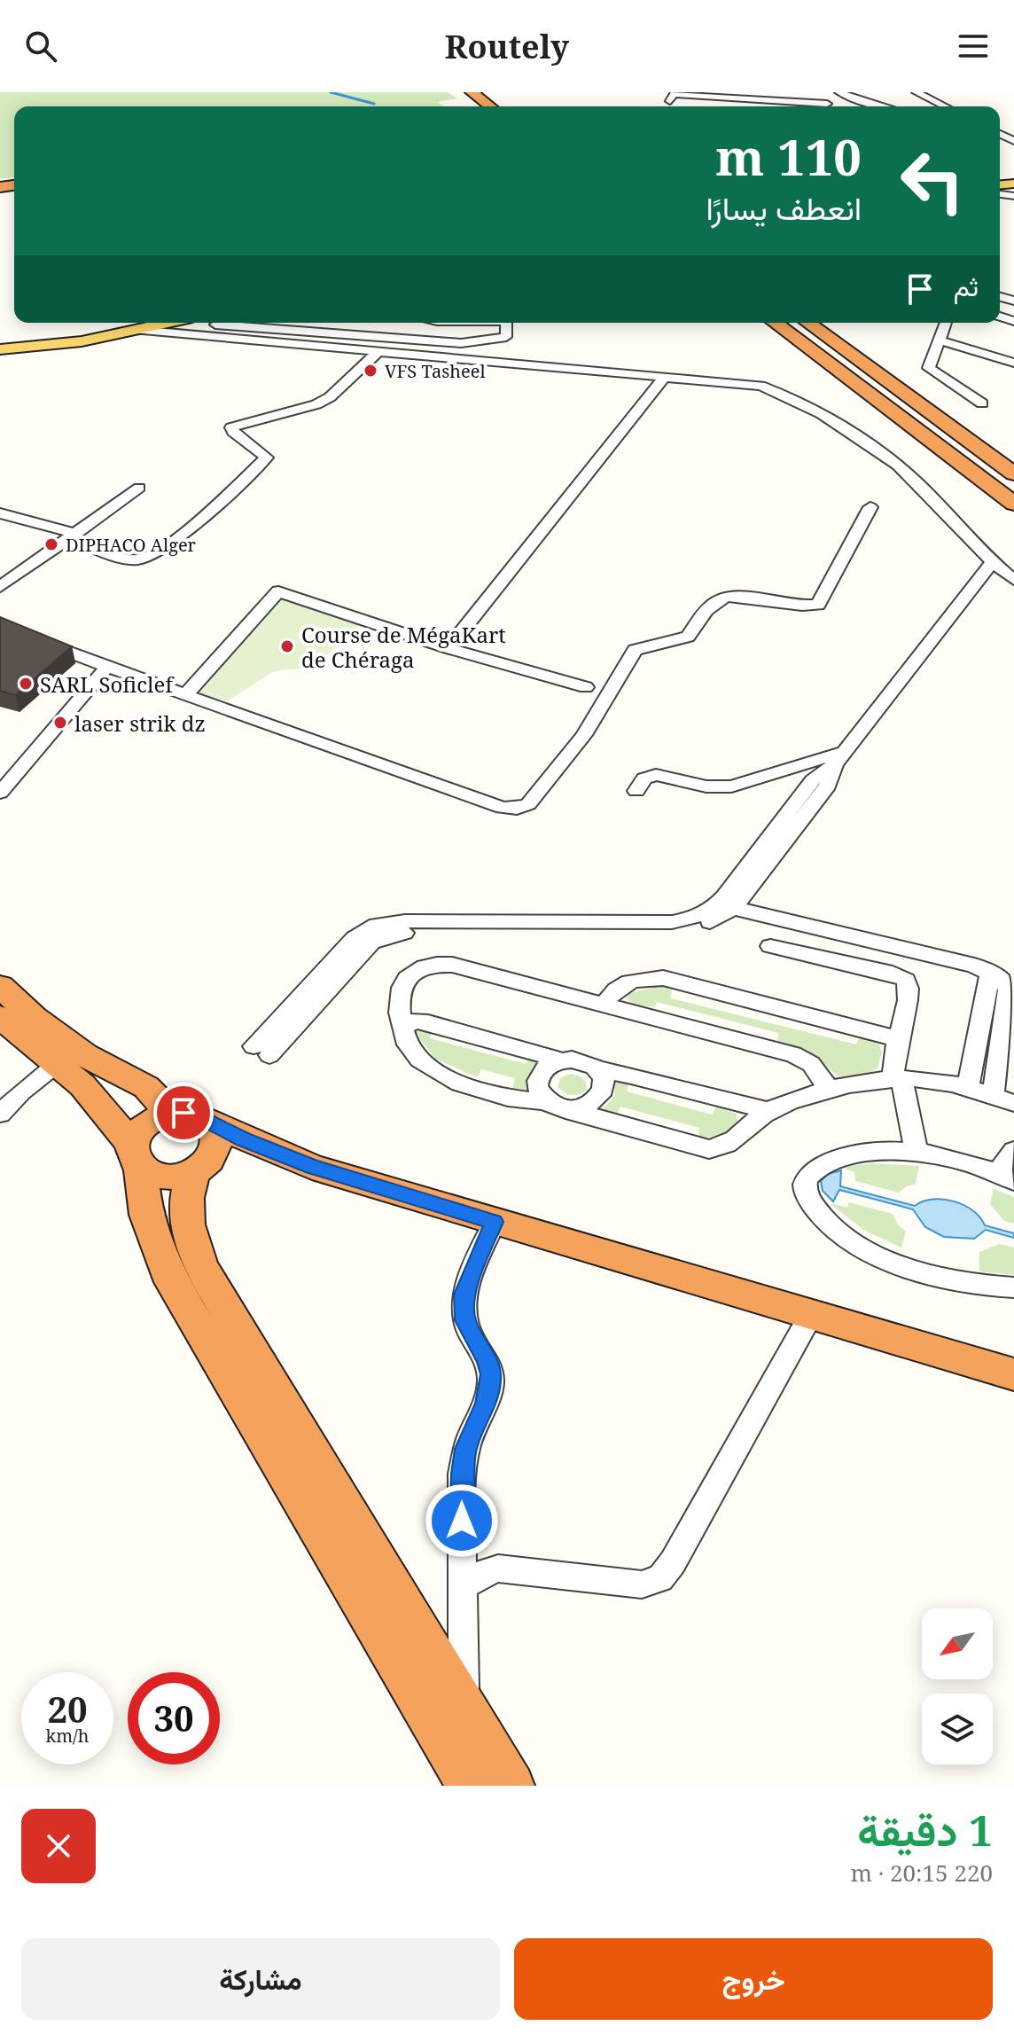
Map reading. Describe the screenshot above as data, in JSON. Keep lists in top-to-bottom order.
{
  "places": [
    "VFS Tasheel",
    "DIPHACO Alger",
    "Course de MégaKart de Chéraga",
    "SARL Soficlef",
    "laser strik dz"
  ],
  "north": "bottom left",
  "page": {
    "header": "Routely",
    "turn": ["110 m", "انعطف يسارًا"],
    "then": "ثم",
    "speed": "20 km/h",
    "limit": "30",
    "heading": ["1 دقيقة", "220 m · 20:15"],
    "buttons": ["خروج", "مشاركة"]
  }
}
